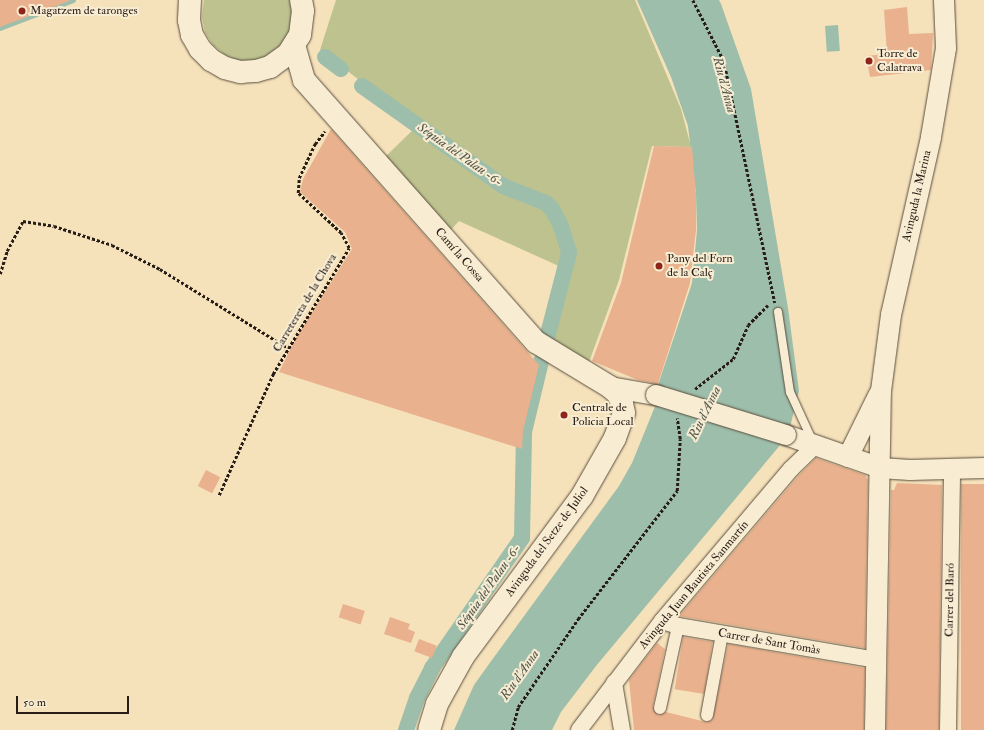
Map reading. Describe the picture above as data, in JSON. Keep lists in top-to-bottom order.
{
  "streets": {
    "main road": ["Camí la Cossa", "Avinguda del Setze de Juliol"],
    "street": [
      "Avinguda la Marina",
      "Avinguda Juan Bautista Sanmartín",
      "Carrer del Baró",
      "Carrer de Sant Tomàs"
    ],
    "path": ["Carretereta de la Chova"]
  },
  "crossings": [
    ["Camí la Cossa", "Carretereta de la Chova"],
    ["Camí la Cossa", "Avinguda del Setze de Juliol"],
    ["Avinguda Juan Bautista Sanmartín", "Carrer de Sant Tomàs"]
  ],
  "water": ["Riu d'Anna", "Séquia del Palau -6-"],
  "places": [
    "Magatzem de taronges",
    "Torre de Calatrava",
    "Pany del Forn de la Calç",
    "Centrale de Policia Local"
  ],
  "scale_bar": "50 m"
}
